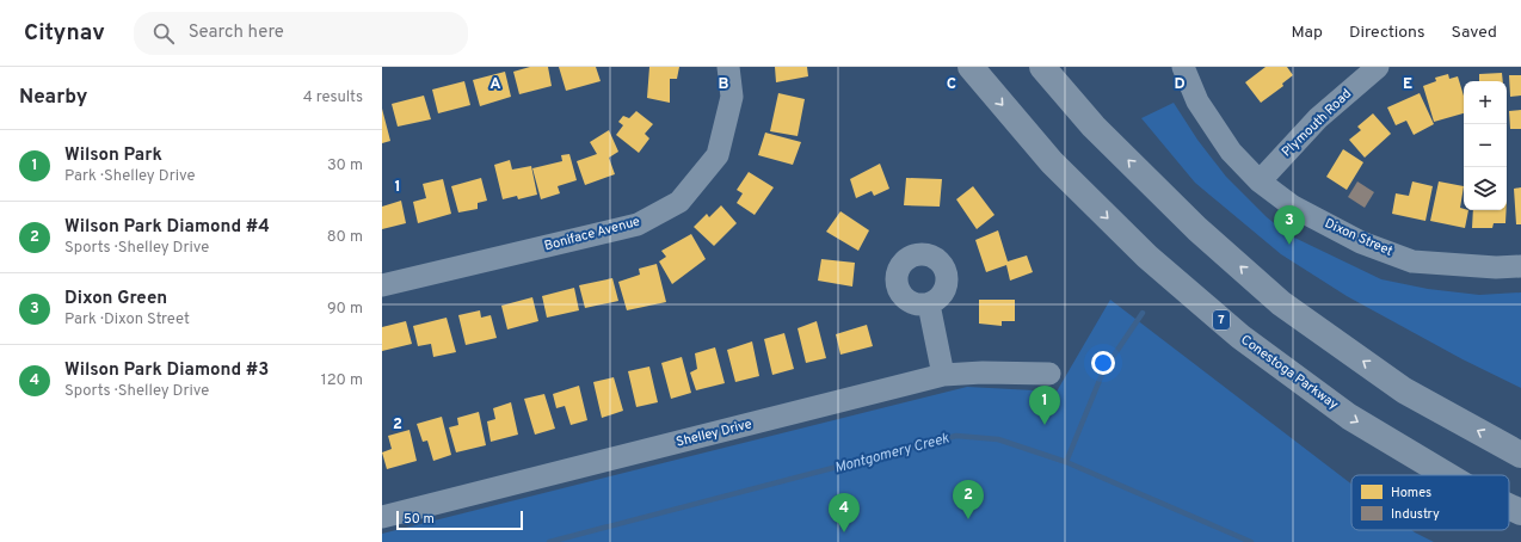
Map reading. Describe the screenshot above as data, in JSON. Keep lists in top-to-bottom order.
{
  "streets": {
    "highway": ["7", "Conestoga Parkway"],
    "street": [
      "Plymouth Road",
      "Boniface Avenue",
      "Dixon Street",
      "Shelley Drive"
    ]
  },
  "crossings": [
    ["Plymouth Road", "Dixon Street"]
  ],
  "water": ["Montgomery Creek"],
  "legend": ["Homes", "Industry"],
  "scale_bar": "50 m",
  "page": {
    "header": "Citynav",
    "search": "Search here",
    "nav": ["Map", "Directions", "Saved"],
    "heading": ["Nearby", "4 results"],
    "map_buttons": ["+", "−"],
    "list": [
      {
        "mark": "1",
        "name": "Wilson Park",
        "note": "Park · Shelley Drive",
        "value": "30 m"
      },
      {
        "mark": "2",
        "name": "Wilson Park Diamond #4",
        "note": "Sports · Shelley Drive",
        "value": "80 m"
      },
      {
        "mark": "3",
        "name": "Dixon Green",
        "note": "Park · Dixon Street",
        "value": "90 m"
      },
      {
        "mark": "4",
        "name": "Wilson Park Diamond #3",
        "note": "Sports · Shelley Drive",
        "value": "120 m"
      }
    ],
    "pins": [
      "3",
      "1",
      "2",
      "4"
    ],
    "scale": "50 m"
  },
  "grid": {
    "columns": [
      "A",
      "B",
      "C",
      "D",
      "E"
    ],
    "rows": ["1", "2"]
  }
}
